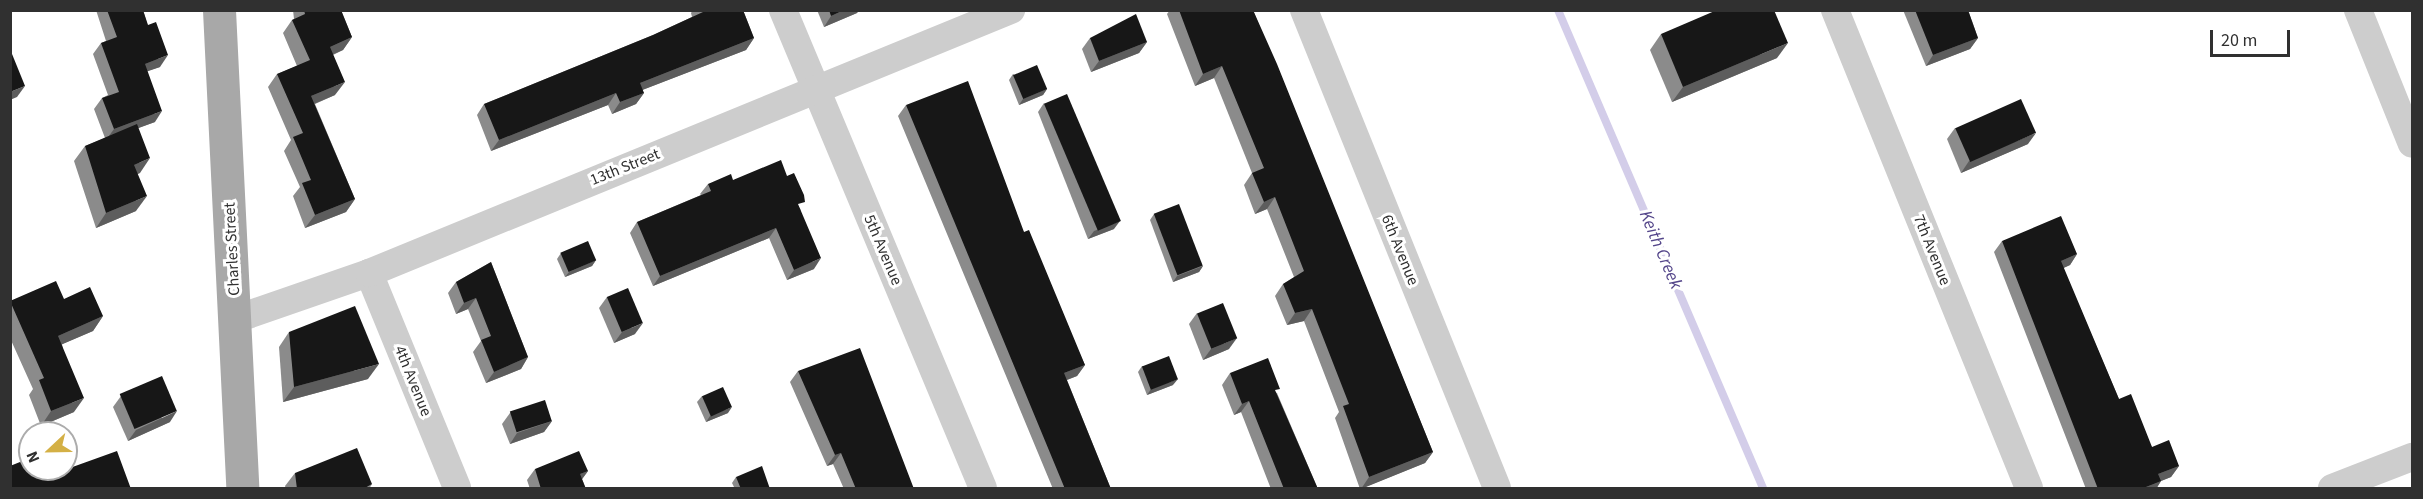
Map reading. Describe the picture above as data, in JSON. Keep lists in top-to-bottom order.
{
  "streets": {
    "main road": ["Charles Street"],
    "street": [
      "13th Street",
      "5th Avenue",
      "6th Avenue",
      "7th Avenue",
      "4th Avenue"
    ]
  },
  "crossings": [
    ["13th Street", "Charles Street"],
    ["13th Street", "5th Avenue"],
    ["13th Street", "4th Avenue"]
  ],
  "water": ["Keith Creek"],
  "scale_bar": "20 m",
  "north": "left"
}
